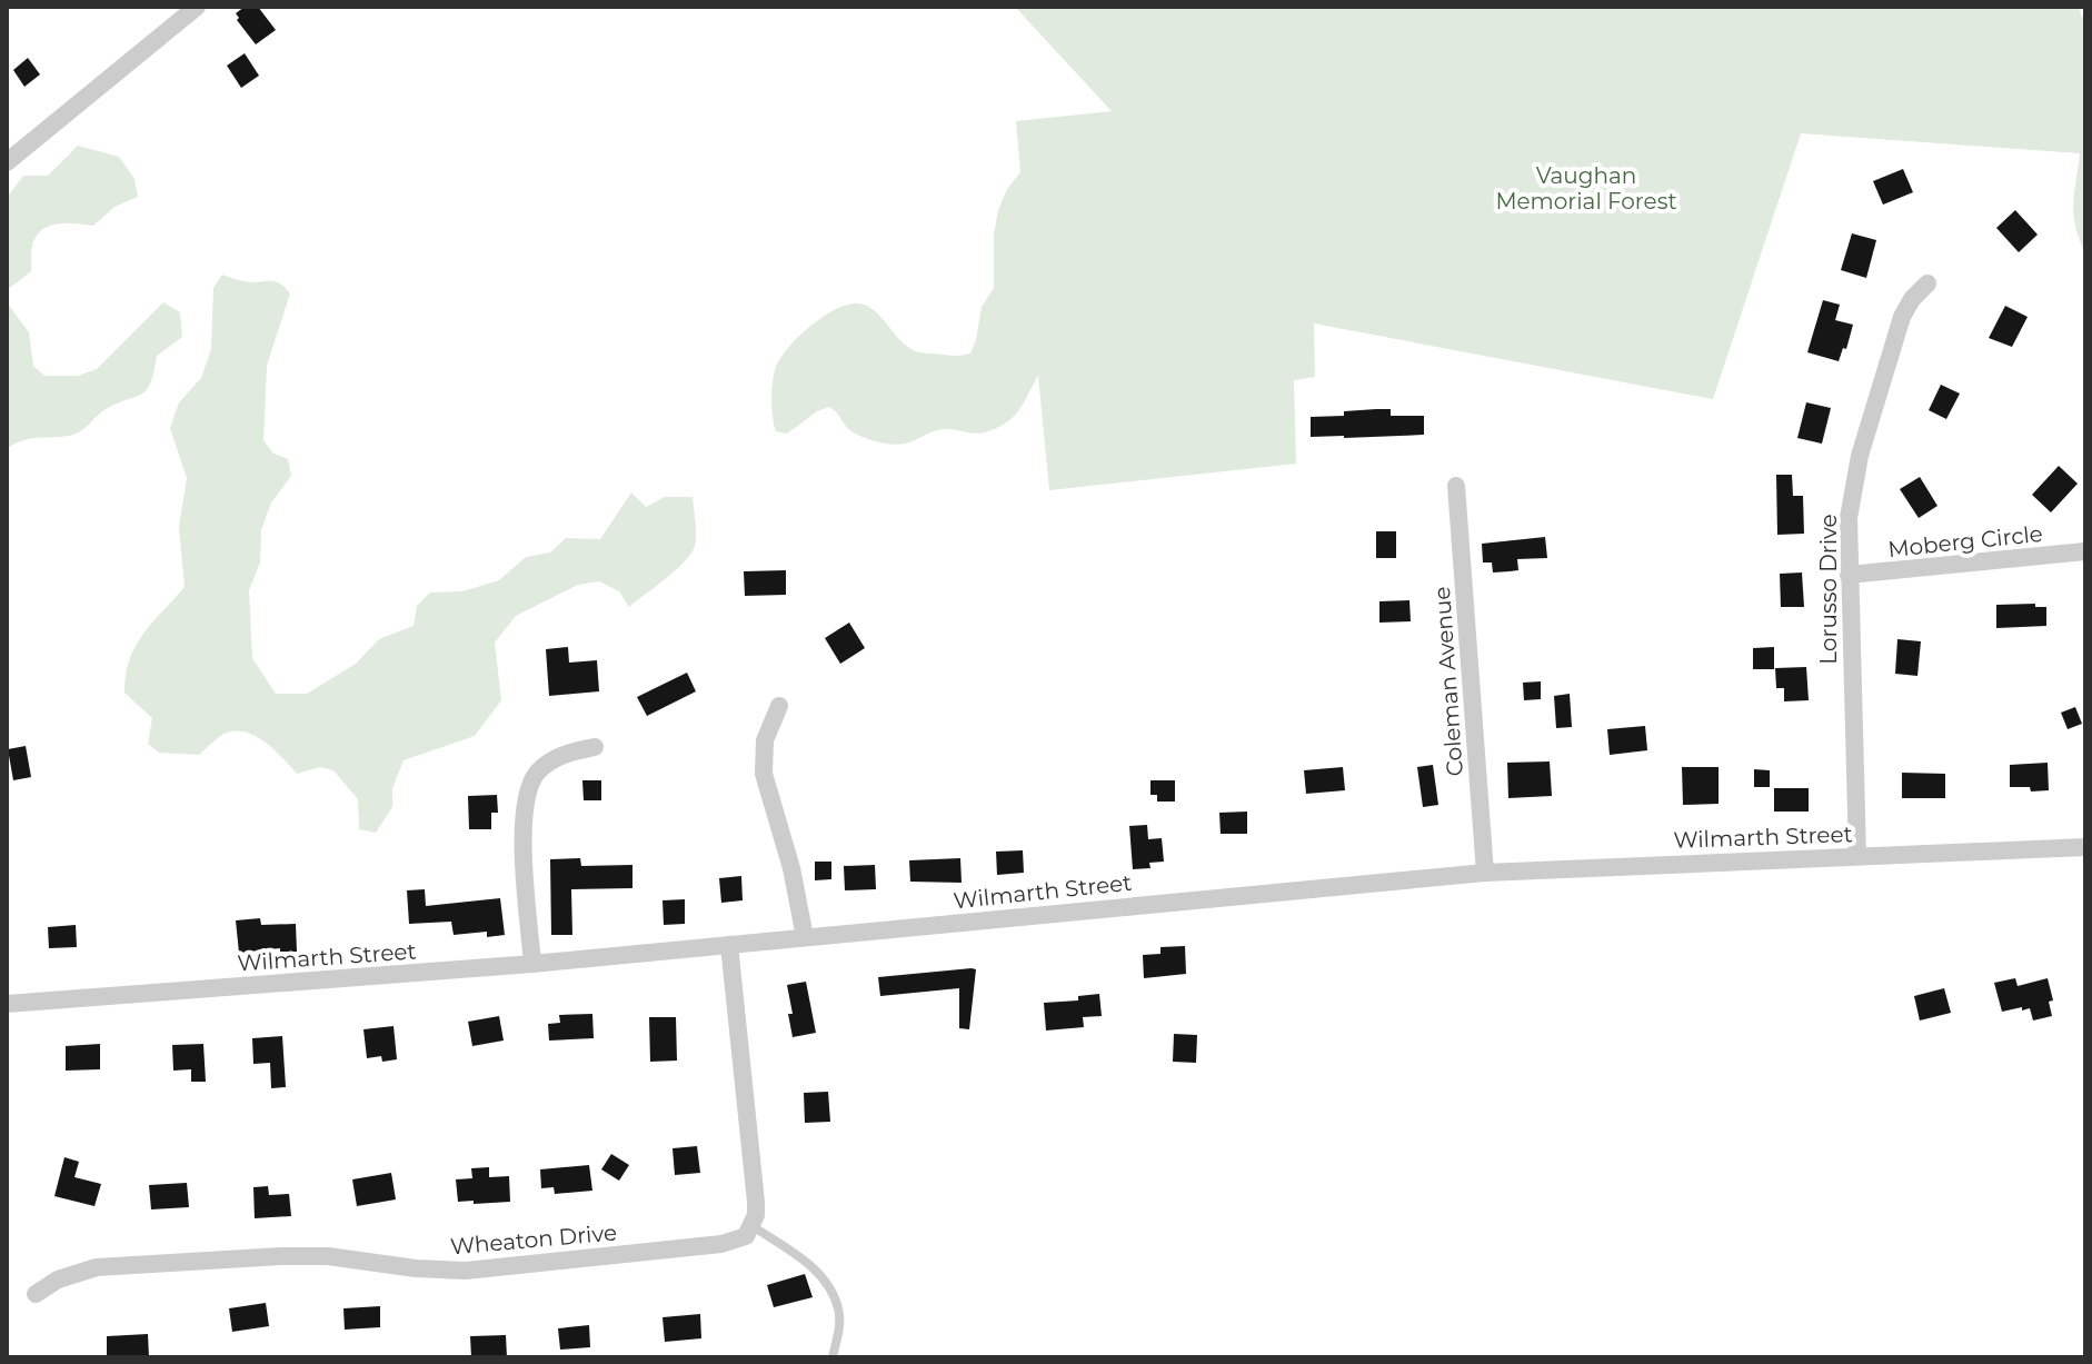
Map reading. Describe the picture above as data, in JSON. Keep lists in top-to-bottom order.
{
  "streets": {
    "street": [
      "Moberg Circle",
      "Lorusso Drive",
      "Coleman Avenue",
      "Wilmarth Street",
      "Wheaton Drive"
    ]
  },
  "crossings": [
    ["Moberg Circle", "Lorusso Drive"],
    ["Lorusso Drive", "Wilmarth Street"],
    ["Coleman Avenue", "Wilmarth Street"]
  ],
  "parks": ["Vaughan Memorial Forest"]
}
